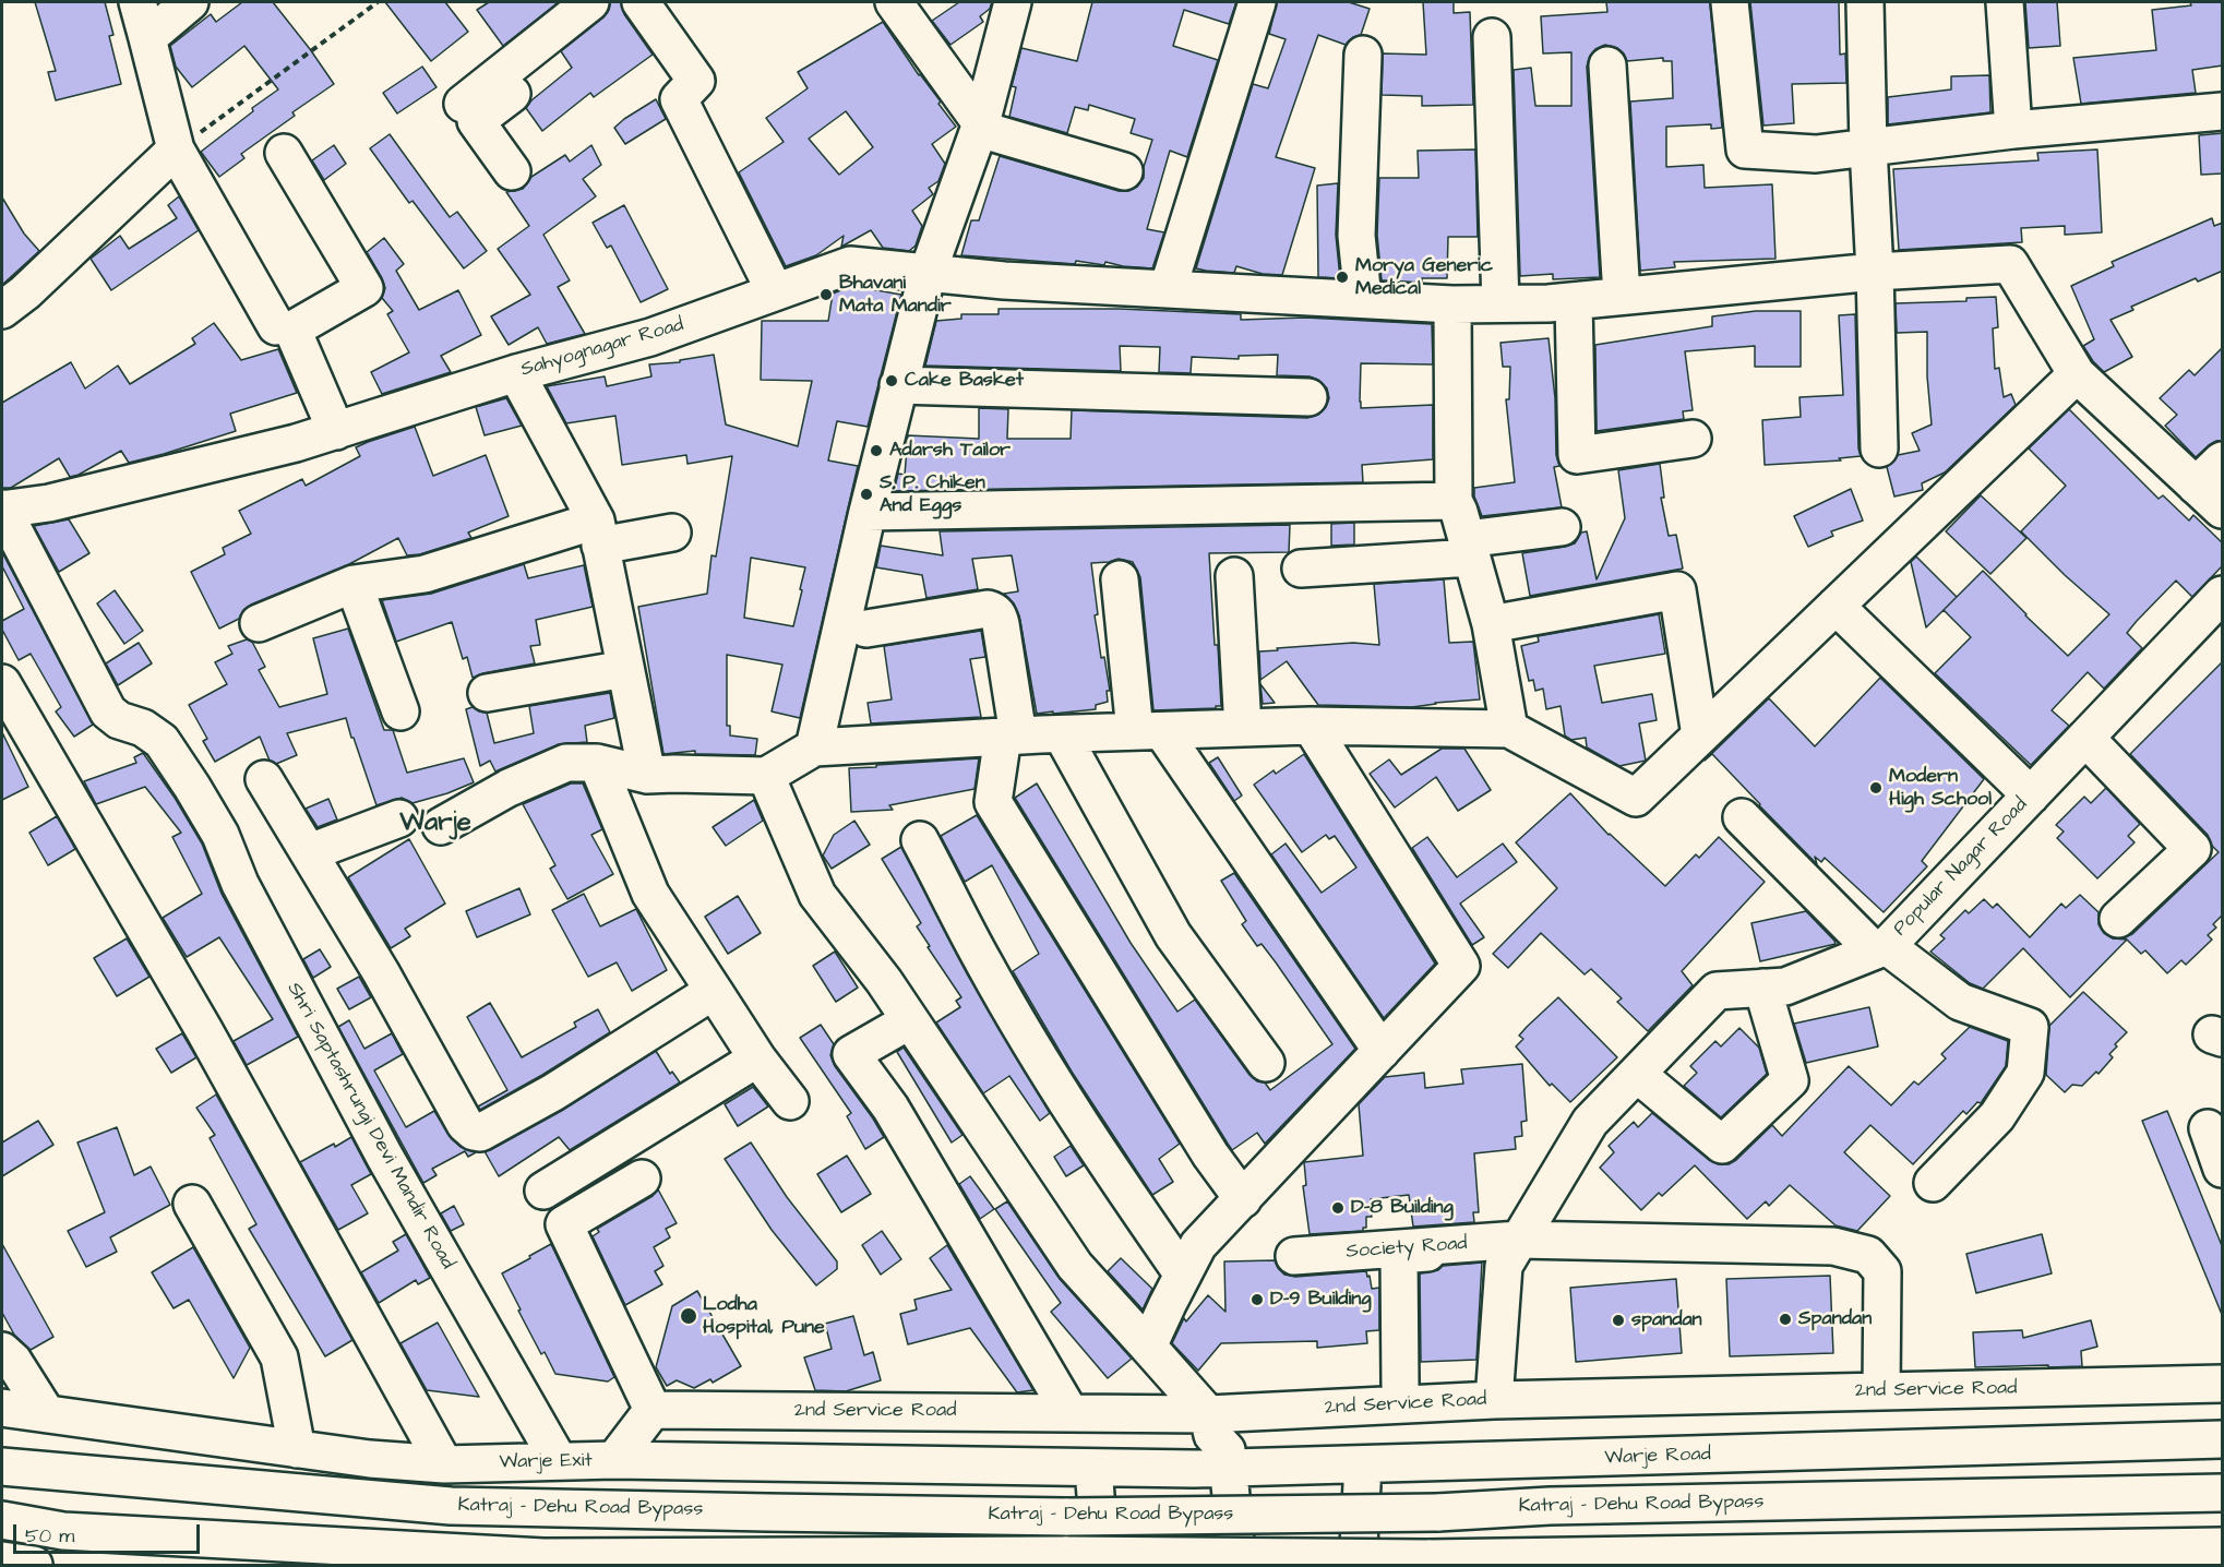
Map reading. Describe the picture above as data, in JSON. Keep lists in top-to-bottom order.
{
  "streets": {
    "main road": [
      "Sahyognagar Road",
      "Popular Nagar Road",
      "Shri Saptashrungi Devi Mandir Road",
      "Society Road",
      "2nd Service Road",
      "Warje Road",
      "Warje Exit",
      "Katraj - Dehu Road Bypass"
    ]
  },
  "crossings": [
    ["Sahyognagar Road", "Shri Saptashrungi Devi Mandir Road"],
    ["Popular Nagar Road", "Society Road"],
    ["Popular Nagar Road", "2nd Service Road"],
    ["Shri Saptashrungi Devi Mandir Road", "Warje Exit"],
    ["Warje Road", "Warje Exit"]
  ],
  "districts": ["Warje"],
  "places": [
    "Morya Generic Medical",
    "Bhavani Mata Mandir",
    "Cake Basket",
    "Adarsh Tailor",
    "S. P. Chiken And Eggs",
    "Modern High School",
    "D-8 Building",
    "D-9 Building",
    "Lodha Hospital, Pune",
    "Spandan",
    "spandan"
  ],
  "scale_bar": "50 m"
}
